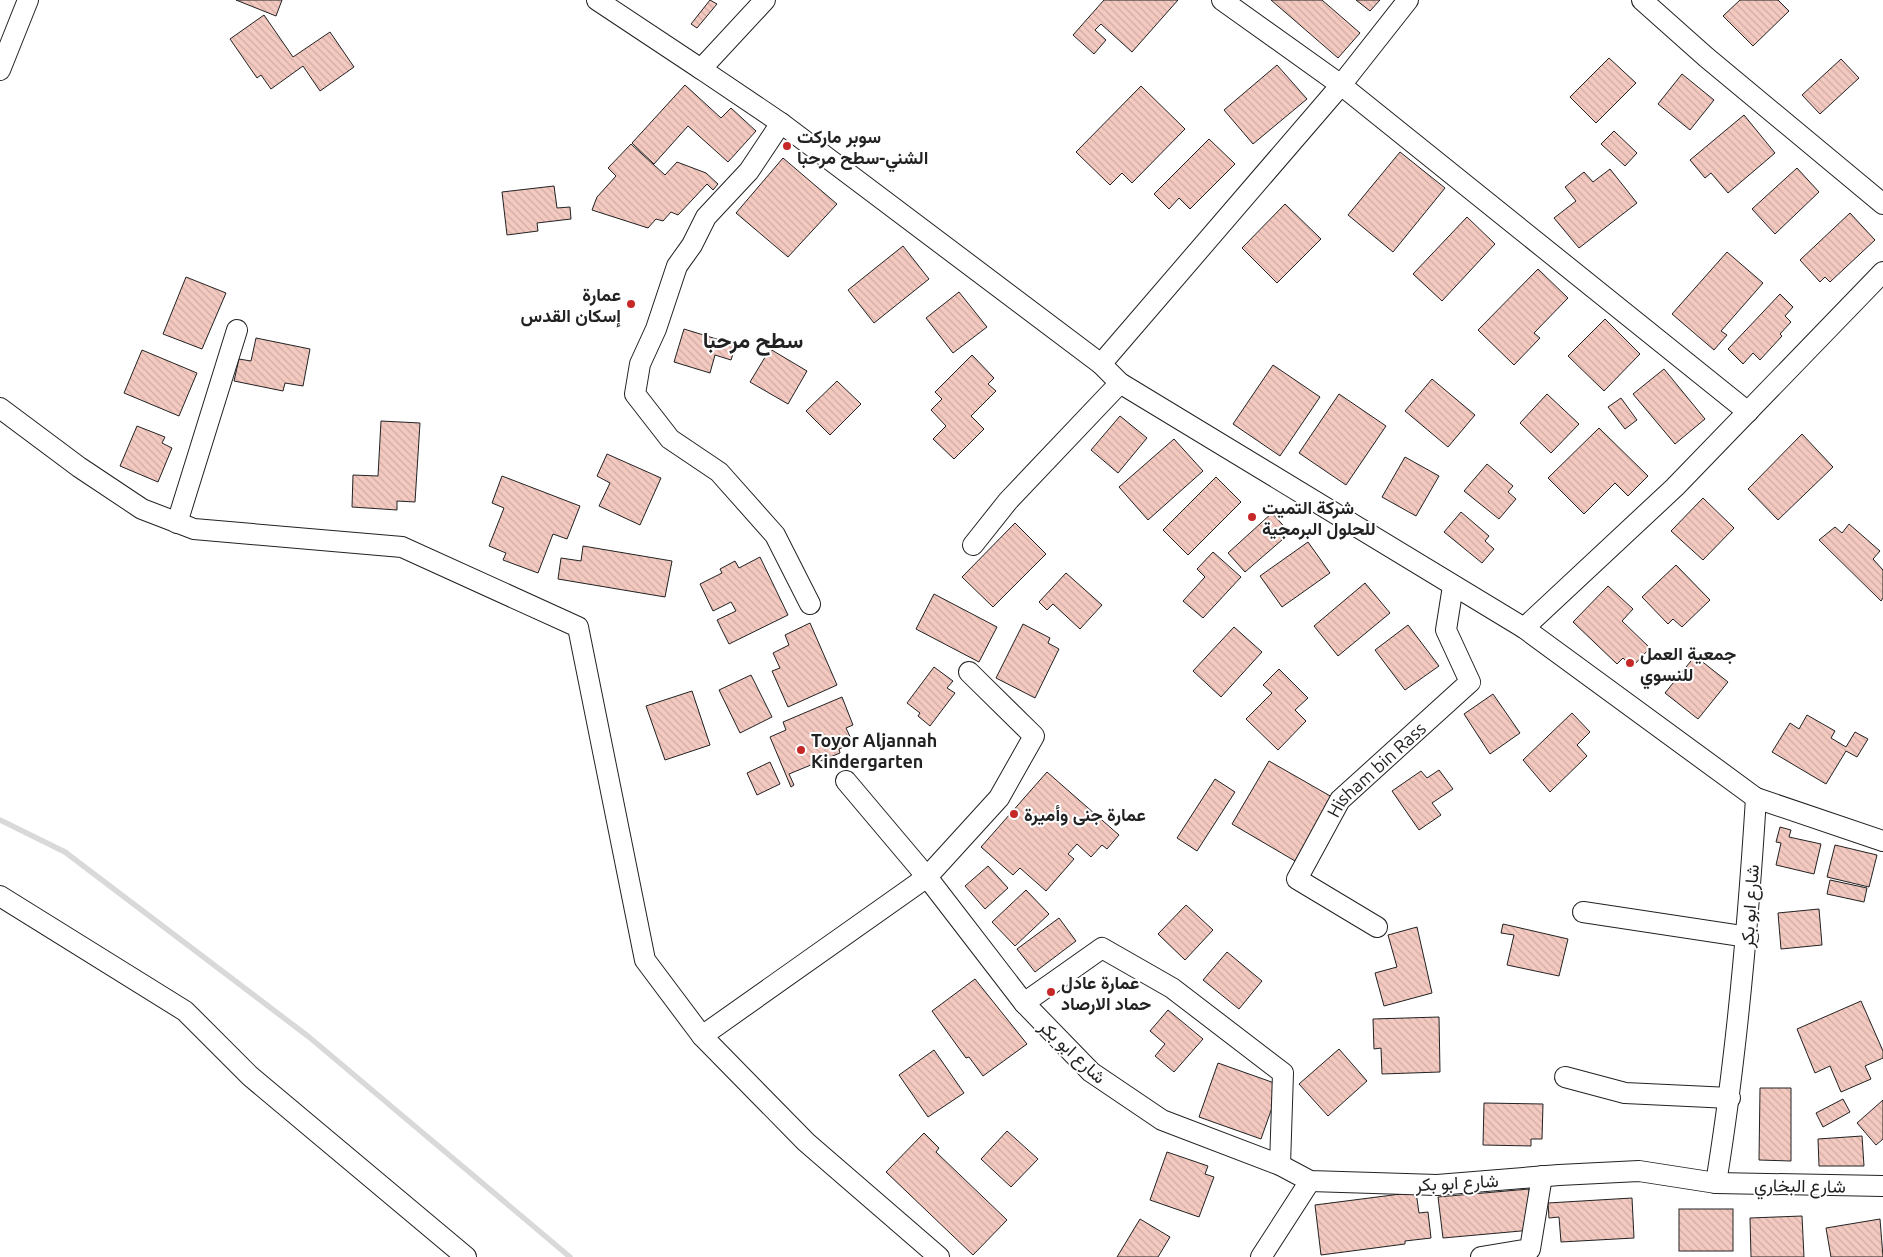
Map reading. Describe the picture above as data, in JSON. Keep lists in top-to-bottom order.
{
  "streets": {
    "street": ["Hisham bin Rass", "شارع ابو بكر", "شارع البخاري"]
  },
  "crossings": [
    ["شارع ابو بكر", "شارع البخاري"]
  ],
  "districts": ["سطح مرحبا"],
  "places": [
    "سوبر ماركت الشني-سطح مرحبا",
    "عمارة إسكان القدس",
    "شركة التميت للحلول البرمجية",
    "جمعية العمل للنسوي",
    "Toyor Aljannah Kindergarten",
    "عمارة جنى وأميرة",
    "عمارة عادل حماد الارصاد"
  ]
}
